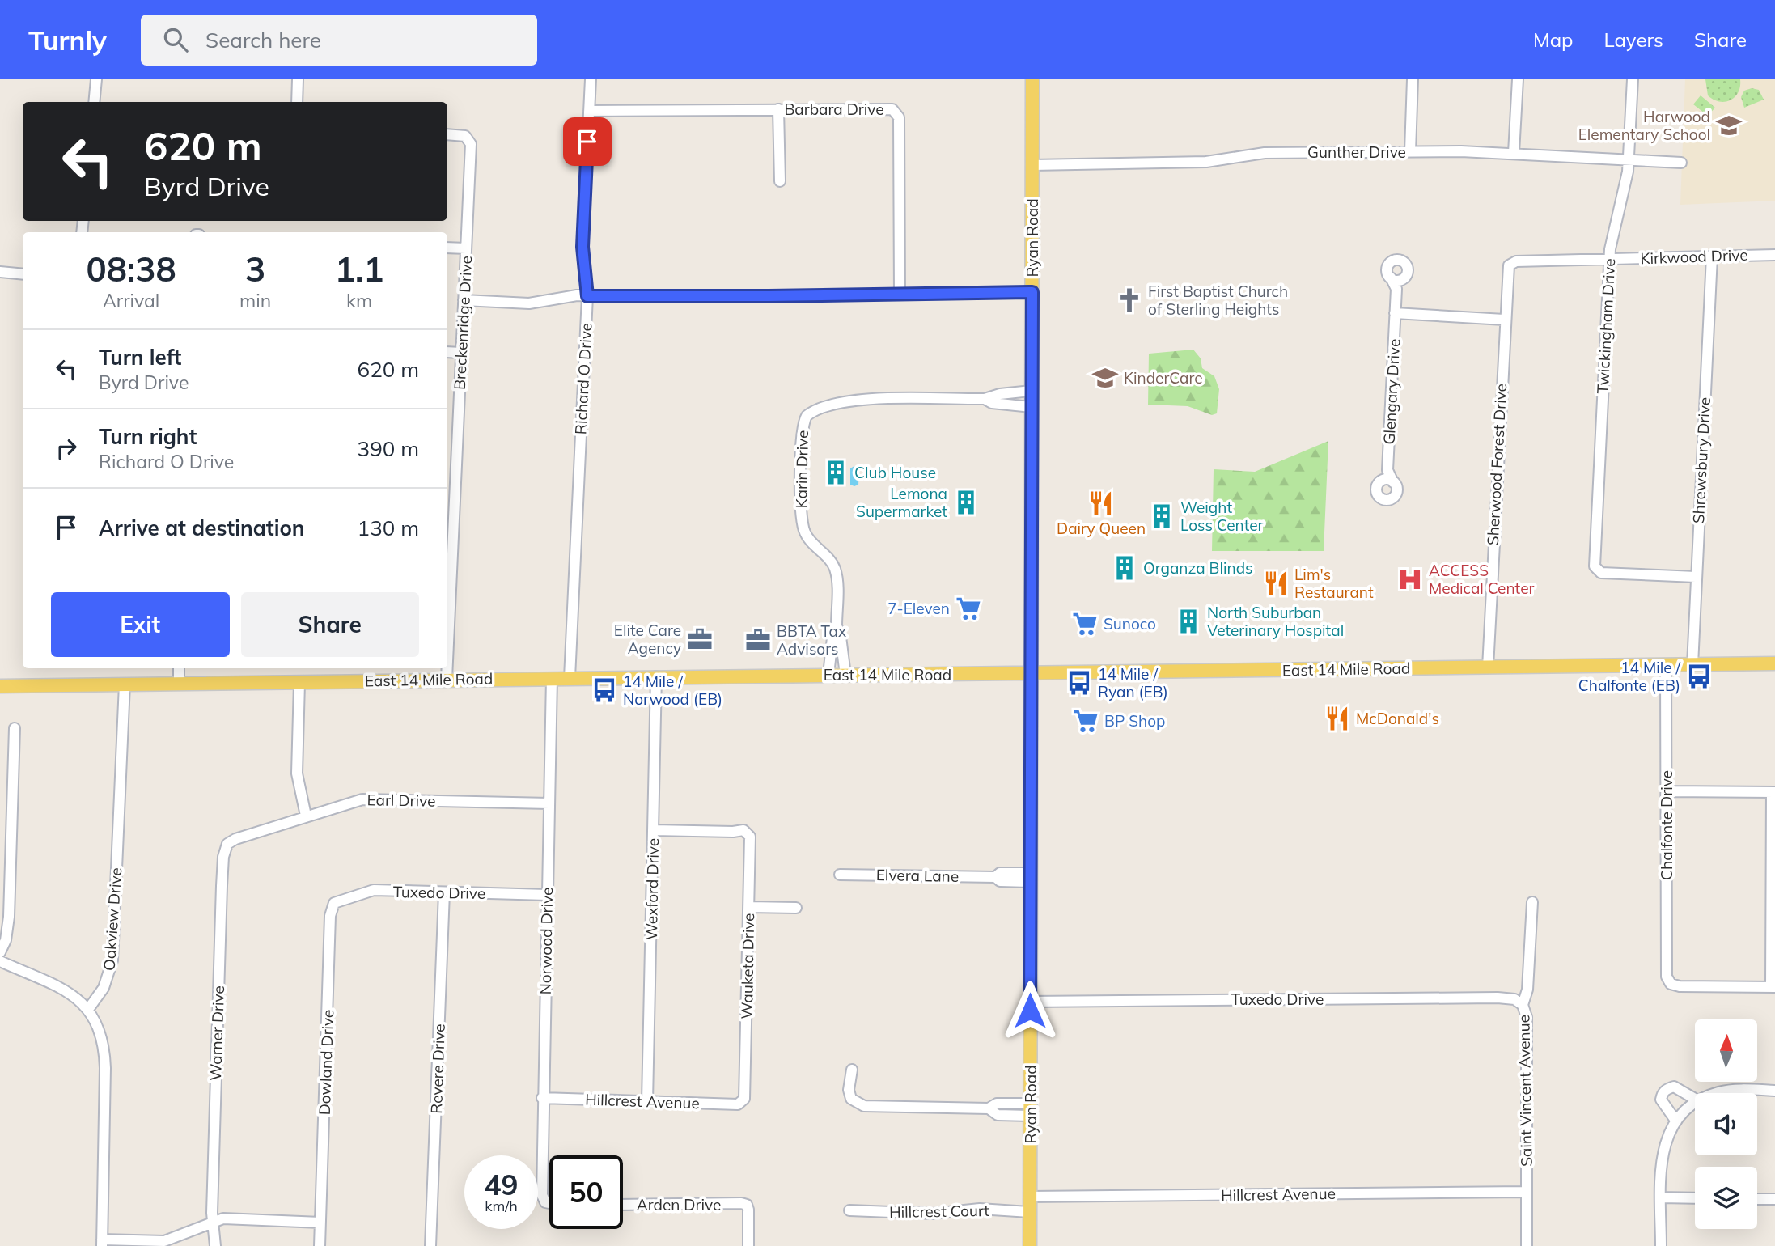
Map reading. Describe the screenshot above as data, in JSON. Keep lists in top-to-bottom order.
{
  "streets": {
    "main road": ["Ryan Road", "East 14 Mile Road"],
    "street": [
      "Barbara Drive",
      "Gunther Drive",
      "Kirkwood Drive",
      "Breckenridge Drive",
      "Twickingham Drive",
      "Richard O Drive",
      "Glengary Drive",
      "Shrewsbury Drive",
      "Sherwood Forest Drive",
      "Karin Drive",
      "Earl Drive",
      "Chalfonte Drive",
      "Elvera Lane",
      "Wexford Drive",
      "Tuxedo Drive",
      "Oakview Drive",
      "Norwood Drive",
      "Wauketa Drive",
      "Warner Drive",
      "Dowland Drive",
      "Revere Drive",
      "Saint Vincent Avenue",
      "Hillcrest Avenue",
      "Arden Drive",
      "Hillcrest Court"
    ]
  },
  "crossings": [
    ["Barbara Drive", "Richard O Drive"],
    ["Gunther Drive", "Ryan Road"],
    ["Gunther Drive", "Twickingham Drive"],
    ["Ryan Road", "Karin Drive"],
    ["Ryan Road", "East 14 Mile Road"],
    ["Ryan Road", "Elvera Lane"],
    ["Ryan Road", "Tuxedo Drive"],
    ["Ryan Road", "Hillcrest Avenue"],
    ["Ryan Road", "Hillcrest Court"],
    ["Kirkwood Drive", "Twickingham Drive"],
    ["Kirkwood Drive", "Shrewsbury Drive"],
    ["Kirkwood Drive", "Sherwood Forest Drive"],
    ["Breckenridge Drive", "East 14 Mile Road"],
    ["Twickingham Drive", "Shrewsbury Drive"],
    ["Richard O Drive", "East 14 Mile Road"],
    ["Shrewsbury Drive", "East 14 Mile Road"],
    ["Sherwood Forest Drive", "East 14 Mile Road"],
    ["Karin Drive", "East 14 Mile Road"],
    ["East 14 Mile Road", "Chalfonte Drive"],
    ["East 14 Mile Road", "Wexford Drive"],
    ["East 14 Mile Road", "Oakview Drive"],
    ["East 14 Mile Road", "Norwood Drive"],
    ["Earl Drive", "Norwood Drive"],
    ["Earl Drive", "Warner Drive"],
    ["Wexford Drive", "Wauketa Drive"],
    ["Wexford Drive", "Hillcrest Avenue"],
    ["Tuxedo Drive", "Norwood Drive"],
    ["Tuxedo Drive", "Dowland Drive"],
    ["Tuxedo Drive", "Revere Drive"],
    ["Tuxedo Drive", "Saint Vincent Avenue"],
    ["Norwood Drive", "Hillcrest Avenue"],
    ["Wauketa Drive", "Hillcrest Avenue"],
    ["Saint Vincent Avenue", "Hillcrest Avenue"]
  ],
  "places": {
    "school or university": ["Harwood Elementary School", "KinderCare"],
    "church": ["First Baptist Church of Sterling Heights"],
    "building": [
      "Club House",
      "Lemona Supermarket",
      "Weight Loss Center",
      "Organza Blinds",
      "North Suburban Veterinary Hospital"
    ],
    "restaurant": ["Dairy Queen", "Lim's Restaurant", "McDonald's"],
    "hospital": ["ACCESS Medical Center"],
    "supermarket": ["7-Eleven", "Sunoco", "BP Shop"],
    "office": ["Elite Care Agency", "BBTA Tax Advisors"],
    "bus stop": ["14 Mile / Chalfonte (EB)", "14 Mile / Ryan (EB)", "14 Mile / Norwood (EB)"]
  },
  "north": "top",
  "page": {
    "header": "Turnly",
    "search": "Search here",
    "nav": ["Map", "Layers", "Share"],
    "turn": ["620 m", "Byrd Drive"],
    "eta": [
      "08:38",
      "Arrival",
      "3",
      "min",
      "1.1",
      "km"
    ],
    "list": [
      {
        "name": "Turn left",
        "note": "Byrd Drive",
        "value": "620 m"
      },
      {
        "name": "Turn right",
        "note": "Richard O Drive",
        "value": "390 m"
      },
      {
        "name": "Arrive at destination",
        "value": "130 m"
      }
    ],
    "buttons": ["Exit", "Share"],
    "speed": "49 km/h",
    "limit": "50"
  }
}
